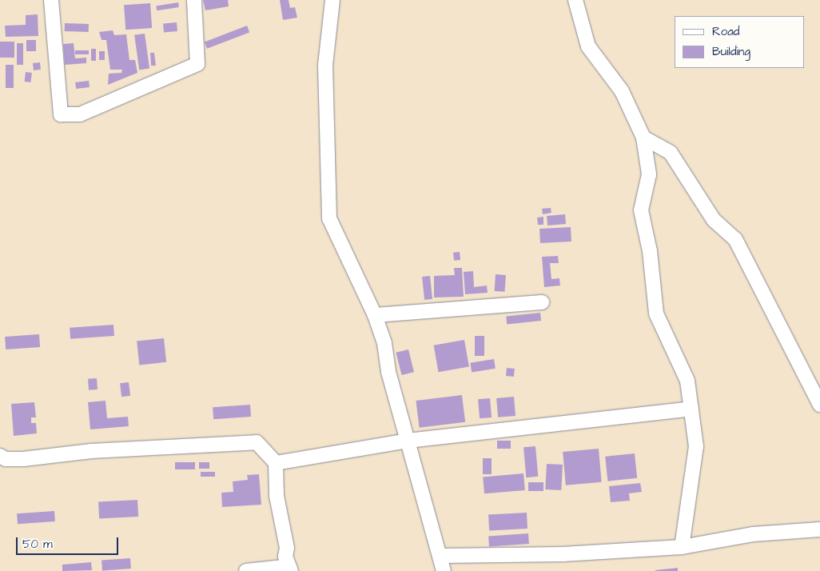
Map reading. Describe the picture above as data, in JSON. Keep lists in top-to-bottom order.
{
  "legend": ["Road", "Building"],
  "scale_bar": "50 m"
}
